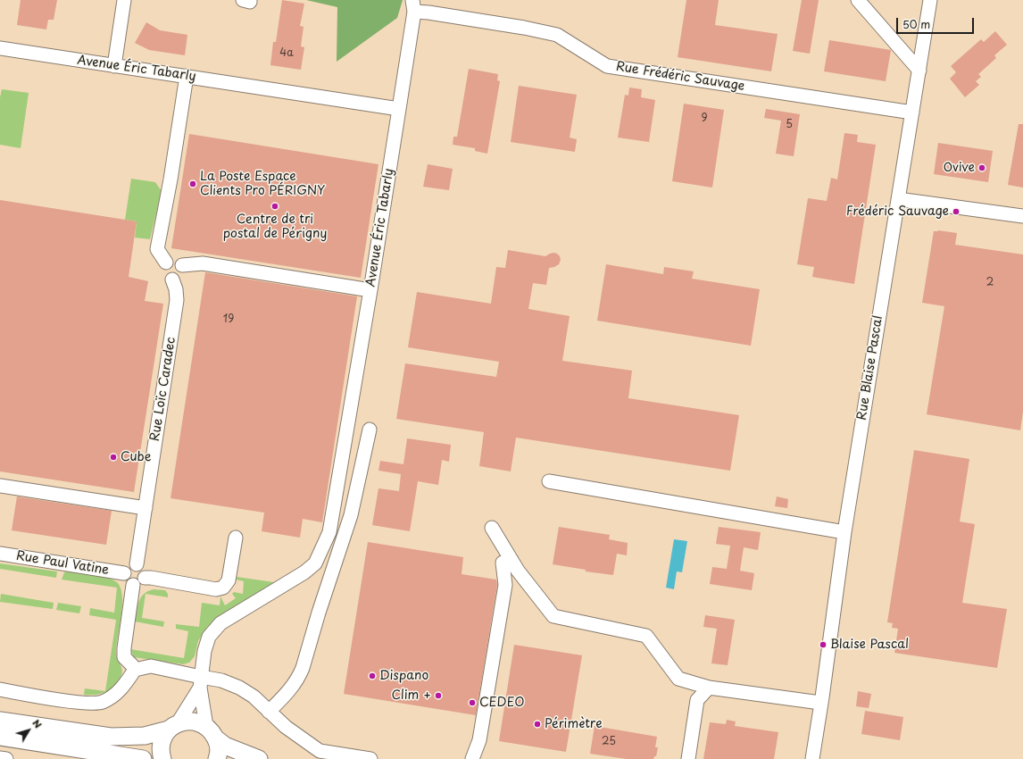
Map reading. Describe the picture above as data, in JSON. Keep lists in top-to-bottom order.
{
  "streets": {
    "street": [
      "Avenue Éric Tabarly",
      "Rue Frédéric Sauvage",
      "Rue Blaise Pascal",
      "Rue Loïc Caradec",
      "Rue Paul Vatine"
    ]
  },
  "crossings": [
    ["Rue Frédéric Sauvage", "Rue Blaise Pascal"],
    ["Rue Loïc Caradec", "Rue Paul Vatine"]
  ],
  "places": [
    "Ovive",
    "La Poste Espace Clients Pro PÉRIGNY",
    "Centre de tri postal de Périgny",
    "Frédéric Sauvage",
    "Cube",
    "Blaise Pascal",
    "Dispano",
    "Clim +",
    "CEDEO",
    "Périmètre"
  ],
  "house_numbers": [
    "4a",
    "9",
    "5",
    "2",
    "19",
    "25"
  ],
  "scale_bar": "50 m",
  "north": "top right"
}
